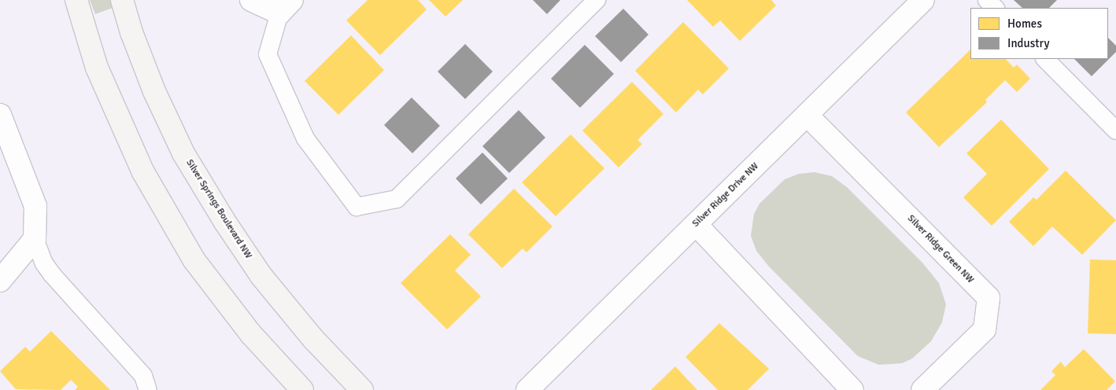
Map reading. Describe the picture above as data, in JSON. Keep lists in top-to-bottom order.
{
  "streets": {
    "street": ["Silver Ridge Drive NW", "Silver Springs Boulevard NW", "Silver Ridge Green NW"]
  },
  "crossings": [
    ["Silver Ridge Drive NW", "Silver Ridge Green NW"]
  ],
  "legend": ["Homes", "Industry"]
}
